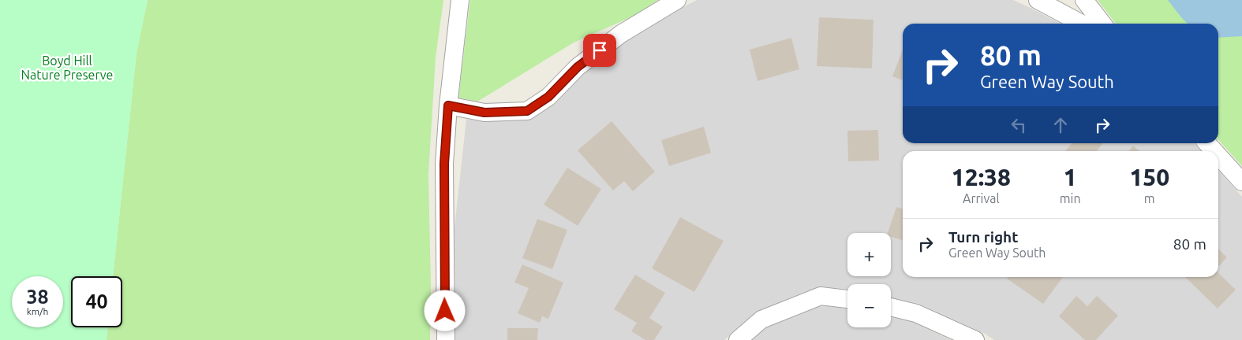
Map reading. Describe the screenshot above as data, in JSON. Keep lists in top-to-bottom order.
{
  "parks": ["Boyd Hill Nature Preserve"],
  "page": {
    "turn": ["80 m", "Green Way South"],
    "eta": [
      "12:38",
      "Arrival",
      "1",
      "min",
      "150",
      "m"
    ],
    "list": [
      {
        "name": "Turn right",
        "note": "Green Way South",
        "value": "80 m"
      }
    ],
    "map_buttons": ["+", "−"],
    "speed": "38 km/h",
    "limit": "40"
  }
}
